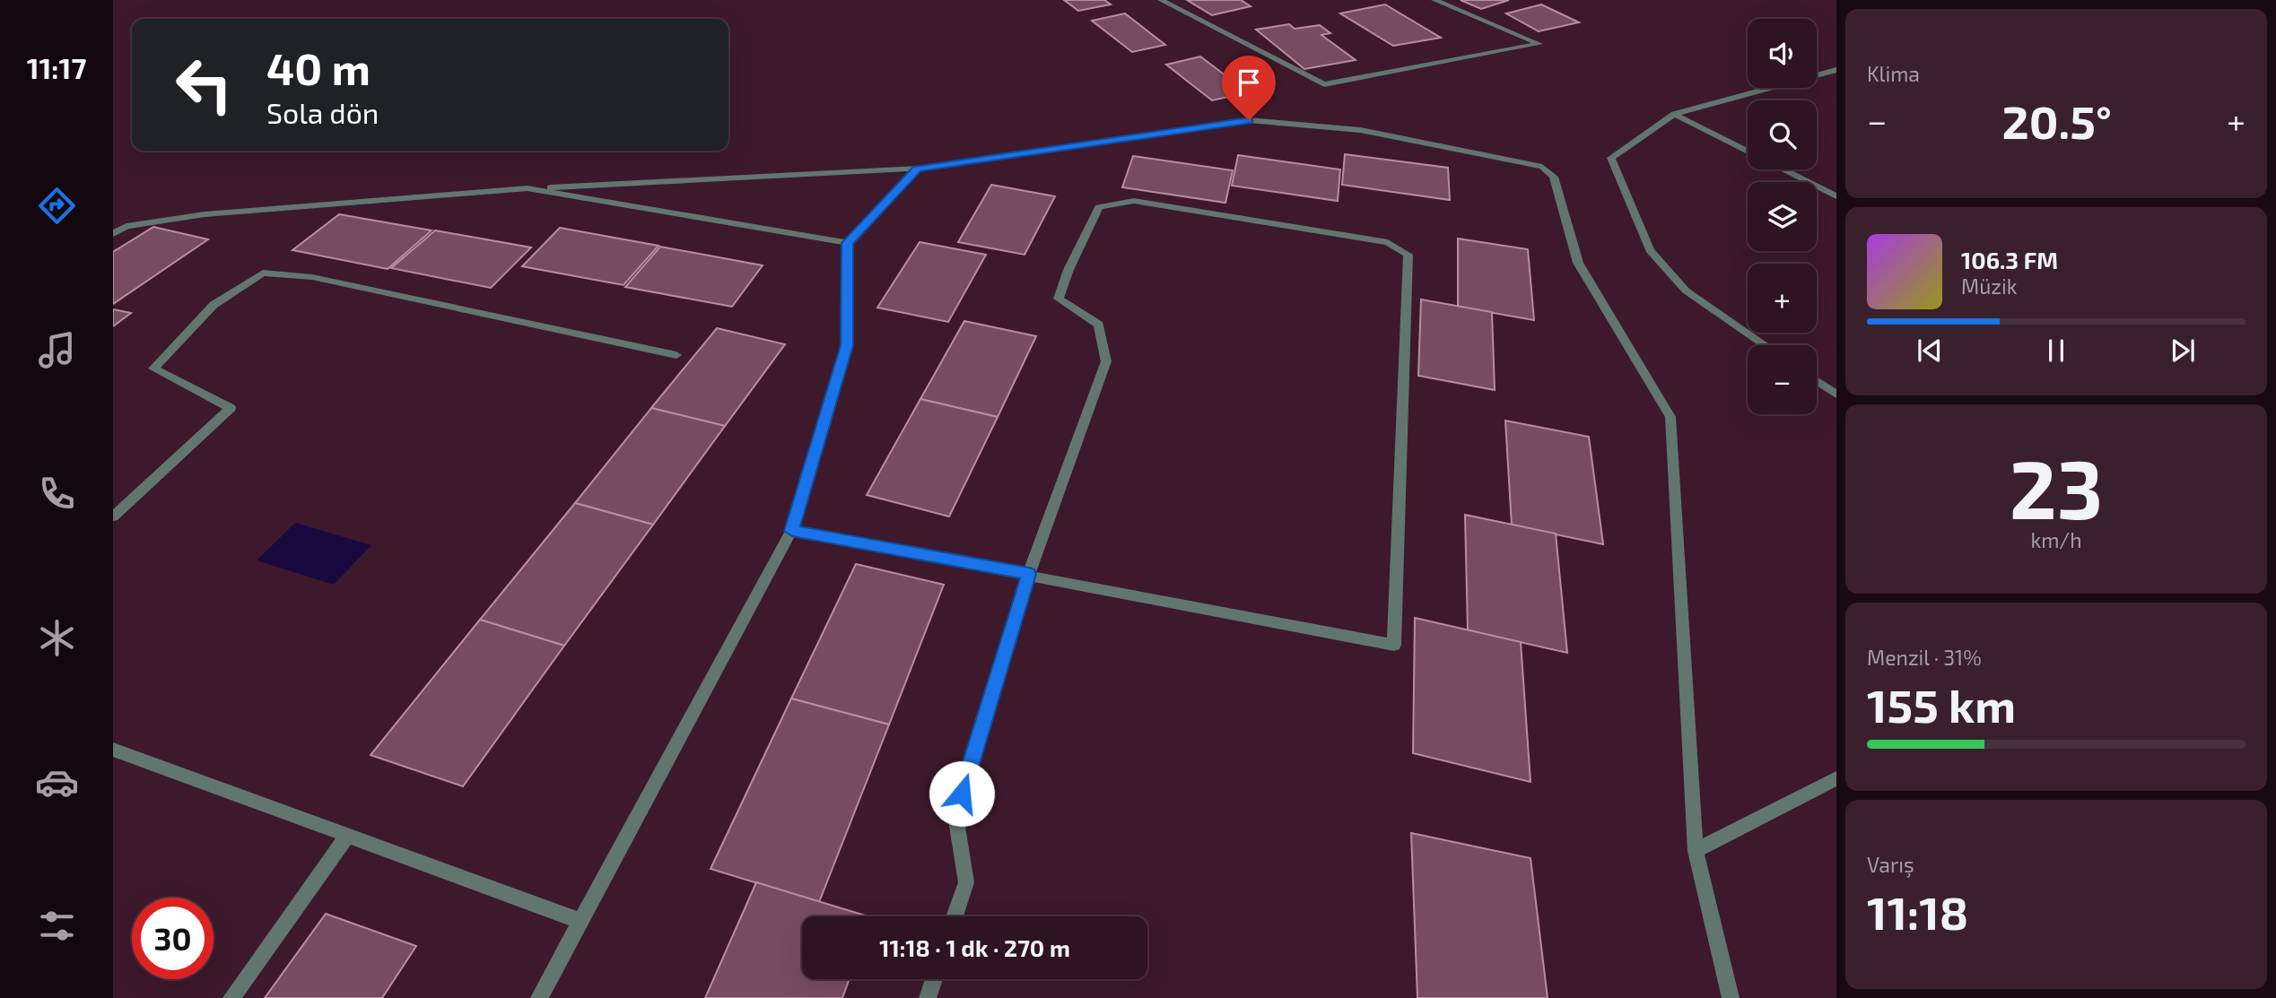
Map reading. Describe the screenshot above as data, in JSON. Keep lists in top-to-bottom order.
{
  "page": {
    "tabs": "11:17",
    "tile": [
      "Klima",
      ["23", "km/h"],
      ["Menzil · 31%", "155 km"],
      ["Varış", "11:18"]
    ],
    "map_buttons": ["+", "−"],
    "turn": ["40 m", "Sola dön"],
    "heat": ["−", "20.5°", "+"],
    "song": ["106.3 FM", "Müzik"],
    "limit": "30",
    "trip": "11:18 · 1 dk · 270 m"
  }
}
